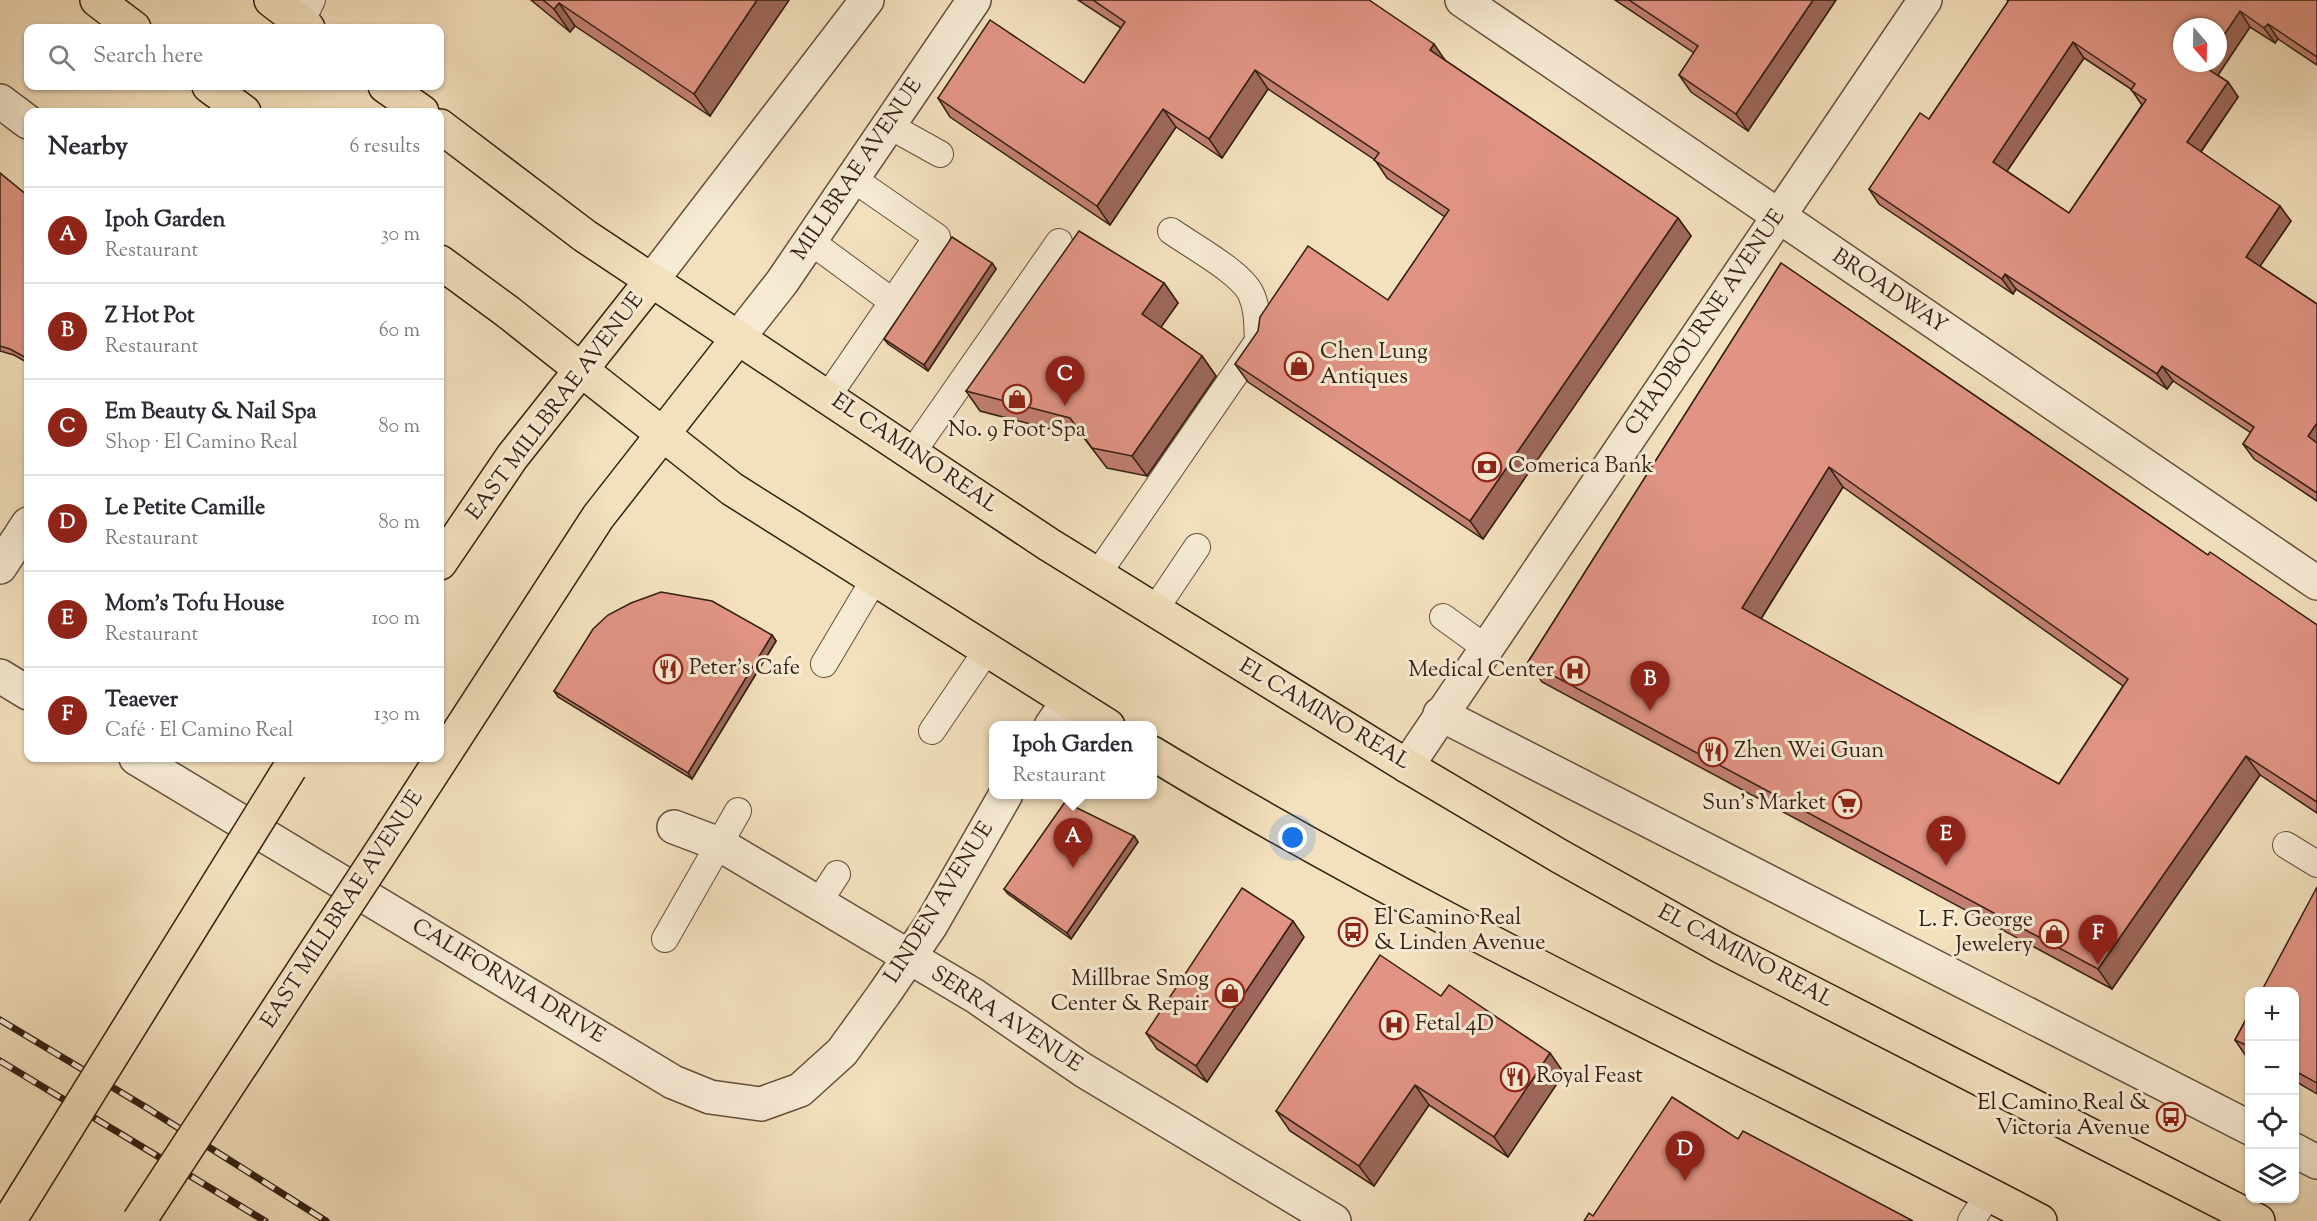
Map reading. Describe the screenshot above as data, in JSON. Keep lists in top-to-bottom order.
{
  "streets": {
    "main road": ["EAST MILLBRAE AVENUE", "EL CAMINO REAL"],
    "street": [
      "MILLBRAE AVENUE",
      "BROADWAY",
      "CHADBOURNE AVENUE",
      "LINDEN AVENUE",
      "CALIFORNIA DRIVE",
      "SERRA AVENUE"
    ]
  },
  "crossings": [
    ["MILLBRAE AVENUE", "EAST MILLBRAE AVENUE"],
    ["MILLBRAE AVENUE", "EL CAMINO REAL"],
    ["BROADWAY", "CHADBOURNE AVENUE"],
    ["CHADBOURNE AVENUE", "EL CAMINO REAL"],
    ["EAST MILLBRAE AVENUE", "EL CAMINO REAL"],
    ["LINDEN AVENUE", "CALIFORNIA DRIVE"],
    ["LINDEN AVENUE", "SERRA AVENUE"]
  ],
  "places": {
    "shop": [
      "Chen Lung Antiques",
      "No. 9 Foot Spa",
      "L. F. George Jewelery",
      "Millbrae Smog Center & Repair"
    ],
    "bank": ["Comerica Bank"],
    "restaurant": ["Peter's Cafe", "Zhen Wei Guan", "Royal Feast"],
    "hospital": ["Medical Center", "Fetal 4D"],
    "supermarket": ["Sun’s Market"],
    "bus stop": ["El Camino Real & Linden Avenue", "El Camino Real & Victoria Avenue"]
  },
  "north": "bottom",
  "page": {
    "search": "Search here",
    "heading": ["Nearby", "6 results"],
    "list": [
      {
        "mark": "A",
        "name": "Ipoh Garden",
        "note": "Restaurant",
        "value": "30 m"
      },
      {
        "mark": "B",
        "name": "Z Hot Pot",
        "note": "Restaurant",
        "value": "60 m"
      },
      {
        "mark": "C",
        "name": "Em Beauty & Nail Spa",
        "note": "Shop · El Camino Real",
        "value": "80 m"
      },
      {
        "mark": "D",
        "name": "Le Petite Camille",
        "note": "Restaurant",
        "value": "80 m"
      },
      {
        "mark": "E",
        "name": "Mom’s Tofu House",
        "note": "Restaurant",
        "value": "100 m"
      },
      {
        "mark": "F",
        "name": "Teaever",
        "note": "Café · El Camino Real",
        "value": "130 m"
      }
    ],
    "pins": [
      "C",
      "B",
      "E",
      "A",
      "F",
      "D"
    ],
    "popup": ["Ipoh Garden", "Restaurant"],
    "map_buttons": ["+", "−"]
  }
}
